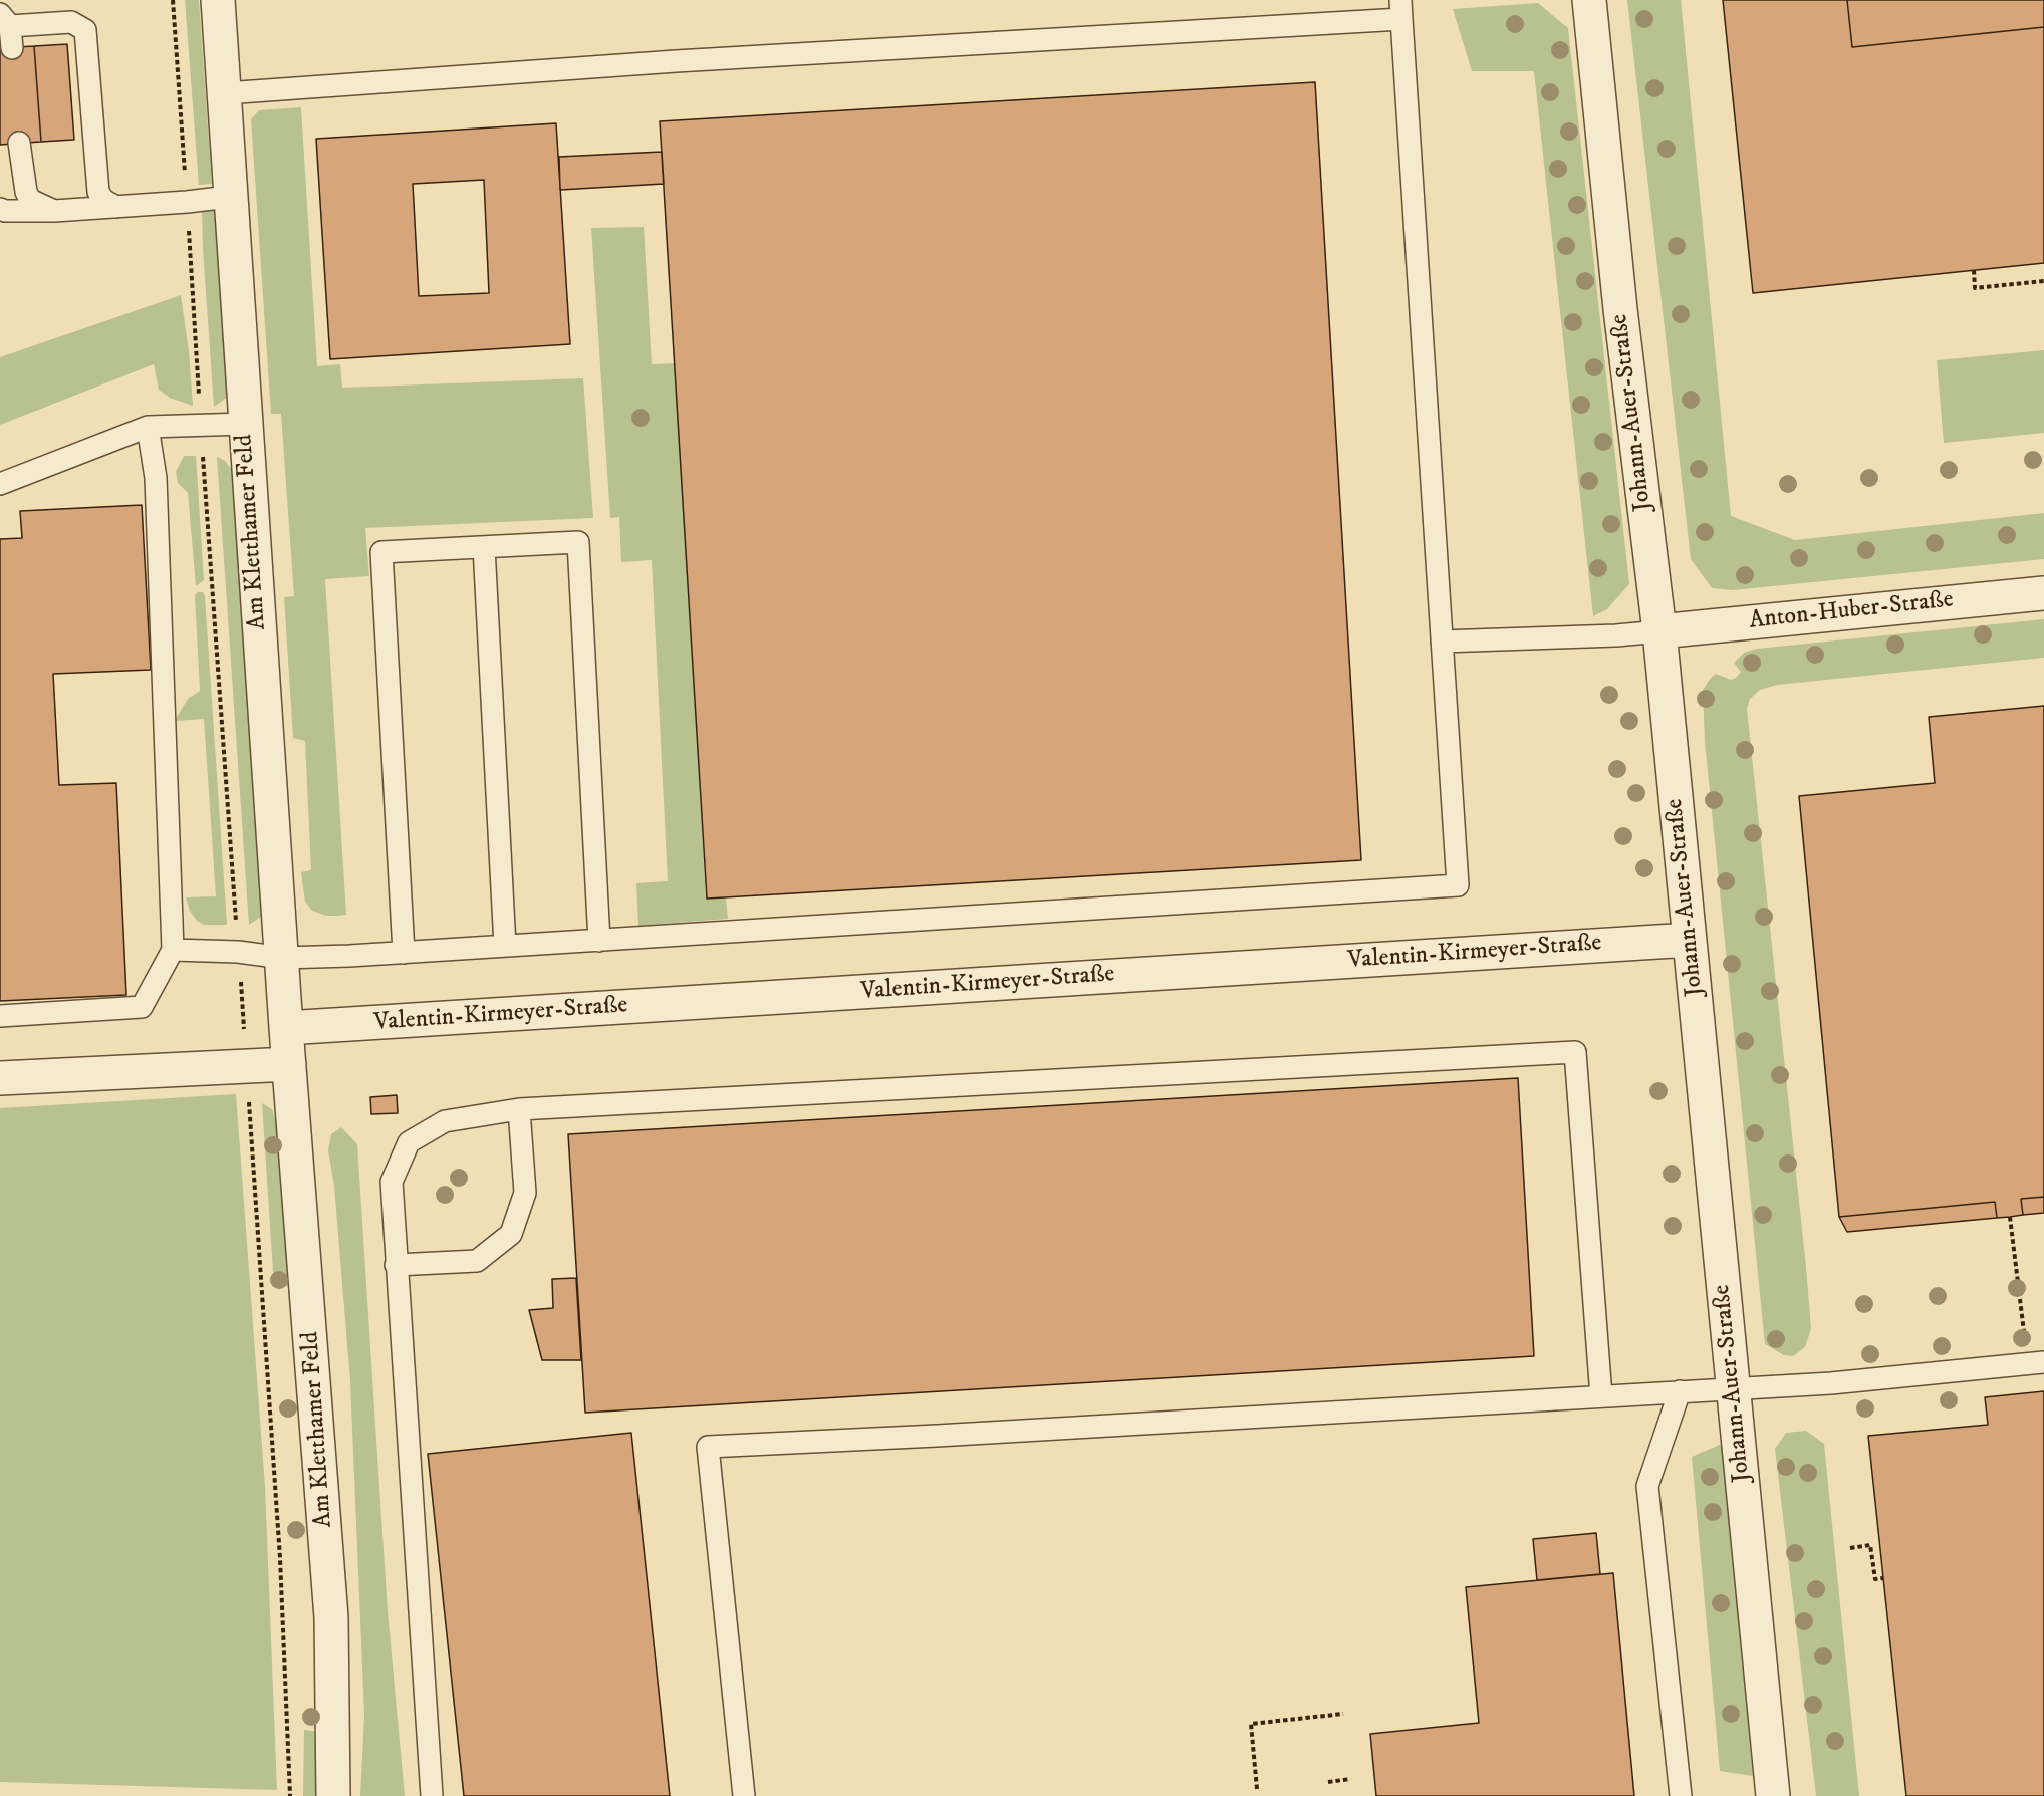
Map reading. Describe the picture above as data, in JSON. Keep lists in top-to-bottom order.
{
  "streets": {
    "street": [
      "Johann-Auer-Straße",
      "Am Kletthamer Feld",
      "Anton-Huber-Straße",
      "Valentin-Kirmeyer-Straße"
    ]
  },
  "crossings": [
    ["Johann-Auer-Straße", "Anton-Huber-Straße"],
    ["Johann-Auer-Straße", "Valentin-Kirmeyer-Straße"],
    ["Am Kletthamer Feld", "Valentin-Kirmeyer-Straße"]
  ]
}
